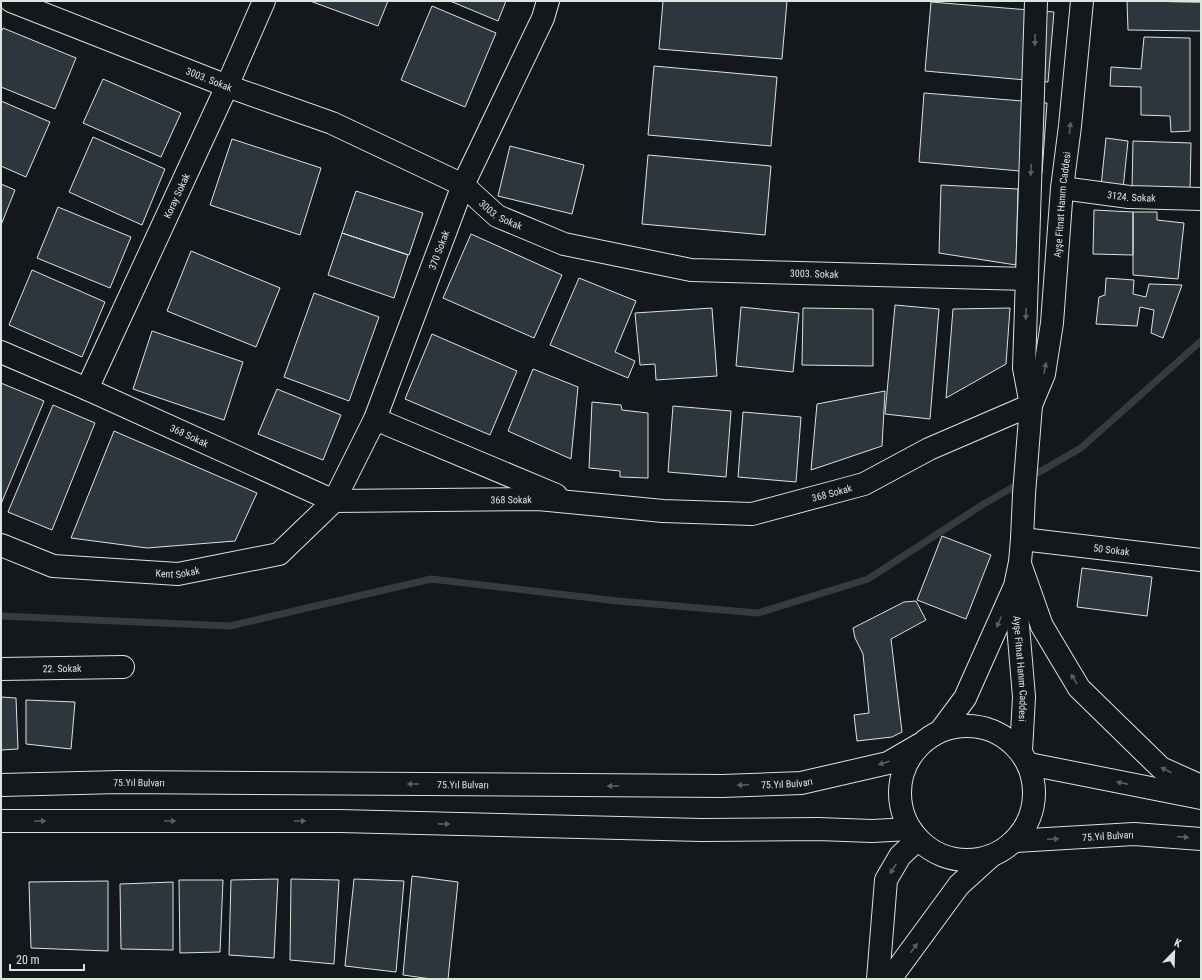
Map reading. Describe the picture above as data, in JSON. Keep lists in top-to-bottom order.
{
  "streets": {
    "street": [
      "3003. Sokak",
      "Koray Sokak",
      "3124. Sokak",
      "Ayşe Fitnat Hanım Caddesi",
      "370 Sokak",
      "368 Sokak",
      "50 Sokak",
      "Kent Sokak",
      "22. Sokak",
      "75.Yıl Bulvarı"
    ]
  },
  "crossings": [
    ["3003. Sokak", "Koray Sokak"],
    ["3003. Sokak", "Ayşe Fitnat Hanım Caddesi"],
    ["3003. Sokak", "370 Sokak"],
    ["Koray Sokak", "368 Sokak"],
    ["3124. Sokak", "Ayşe Fitnat Hanım Caddesi"],
    ["Ayşe Fitnat Hanım Caddesi", "368 Sokak"],
    ["Ayşe Fitnat Hanım Caddesi", "50 Sokak"],
    ["Ayşe Fitnat Hanım Caddesi", "75.Yıl Bulvarı"],
    ["370 Sokak", "368 Sokak"],
    ["370 Sokak", "Kent Sokak"],
    ["368 Sokak", "Kent Sokak"]
  ],
  "scale_bar": "20 m",
  "north": "top right"
}
